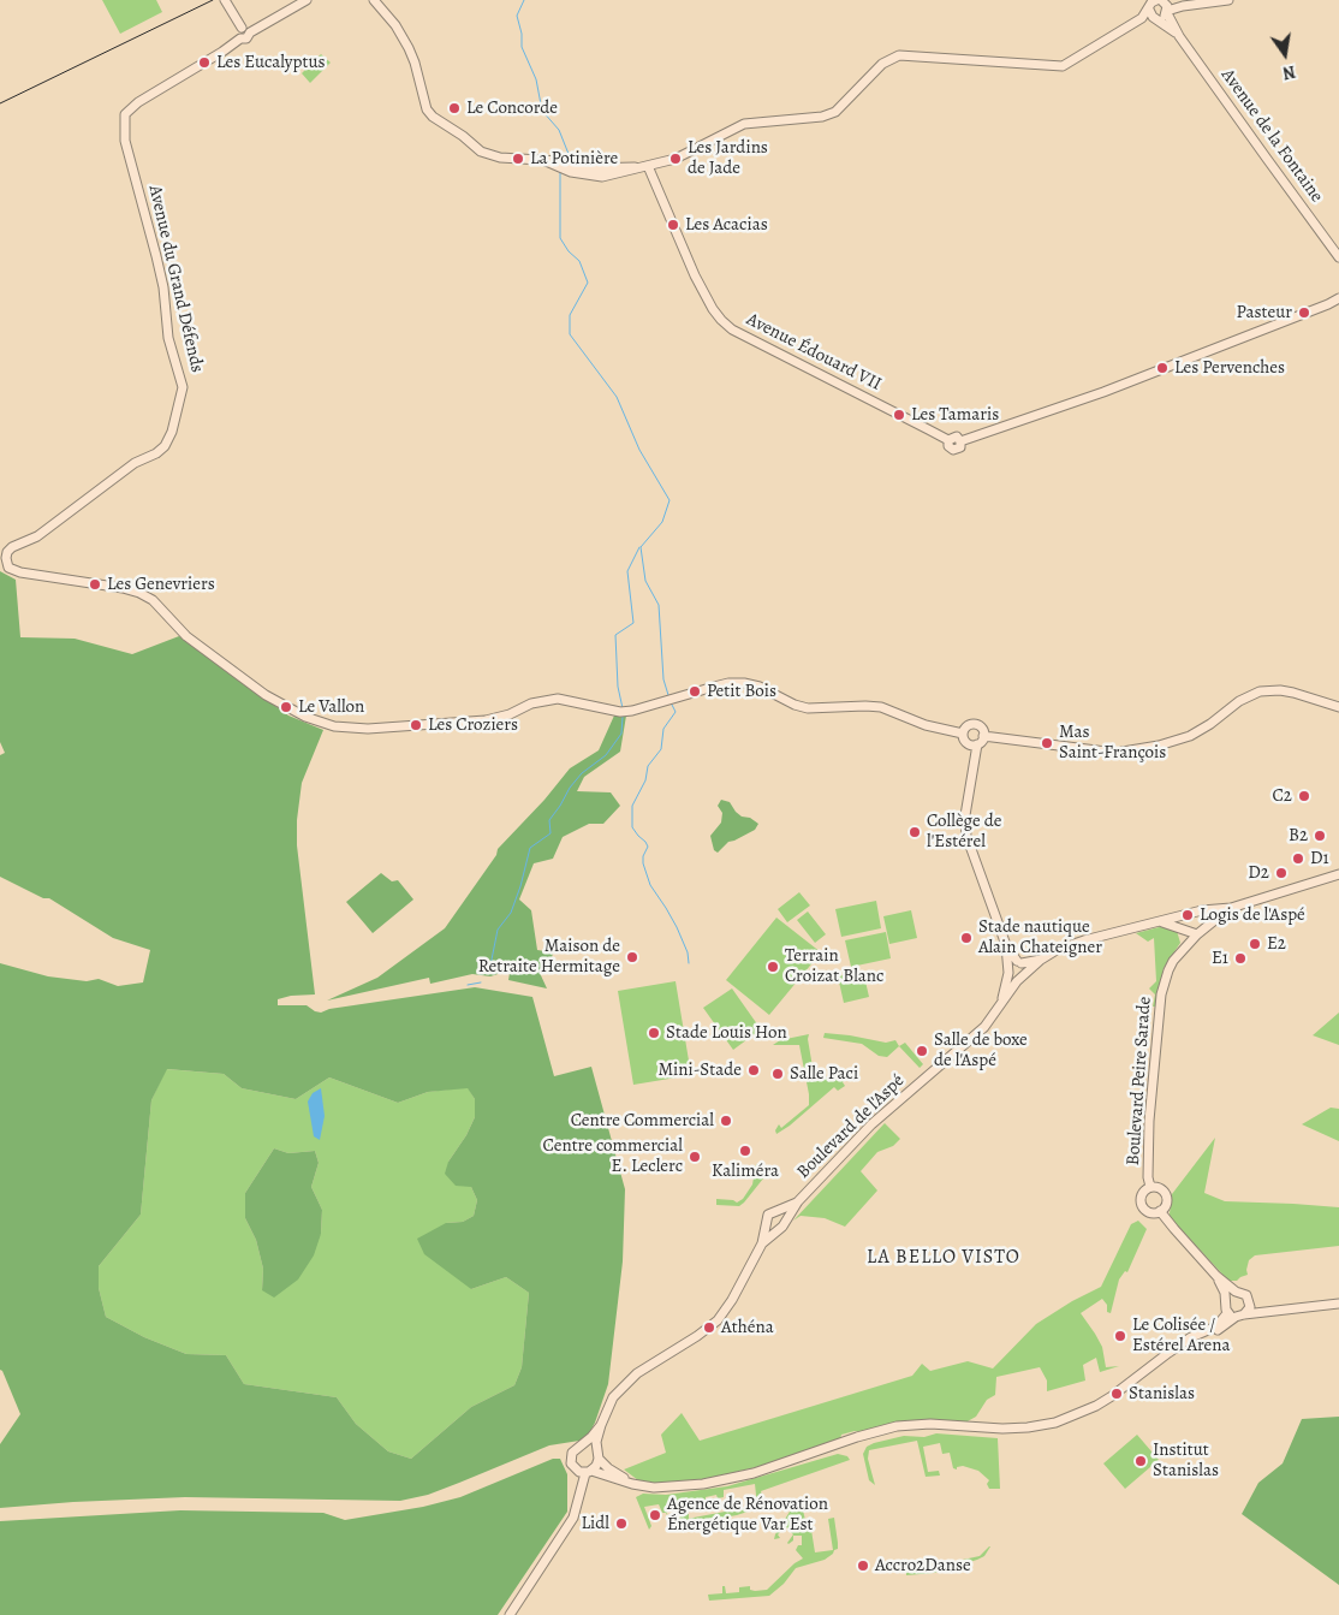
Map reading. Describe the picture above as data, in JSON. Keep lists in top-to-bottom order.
{
  "streets": {
    "street": [
      "Avenue de la Fontaine",
      "Avenue du Grand Défends",
      "Avenue Édouard VII",
      "Boulevard Peire Sarade",
      "Boulevard de l'Aspé"
    ]
  },
  "crossings": [
    ["Boulevard Peire Sarade", "Boulevard de l'Aspé"]
  ],
  "districts": ["LA BELLO VISTO"],
  "places": [
    "Les Eucalyptus",
    "Le Concorde",
    "La Potinière",
    "Les Jardins de Jade",
    "Les Acacias",
    "Pasteur",
    "Les Pervenches",
    "Les Tamaris",
    "Les Genevriers",
    "Petit Bois",
    "Le Vallon",
    "Les Croziers",
    "Mas Saint-François",
    "C2",
    "Collège de l'Estérel",
    "B2",
    "D1",
    "D2",
    "Logis de l'Aspé",
    "Stade nautique Alain Chateigner",
    "E2",
    "Maison de Retraite Hermitage",
    "E1",
    "Terrain Croizat Blanc",
    "Stade Louis Hon",
    "Salle de boxe de l'Aspé",
    "Mini-Stade",
    "Salle Paci",
    "Centre Commercial",
    "Kaliméra",
    "Centre commercial E. Leclerc",
    "Athéna",
    "Le Colisée / Estérel Arena",
    "Stanislas",
    "Institut Stanislas",
    "Agence de Rénovation Énergétique Var Est",
    "Lidl",
    "Accro2Danse"
  ],
  "north": "bottom"
}
